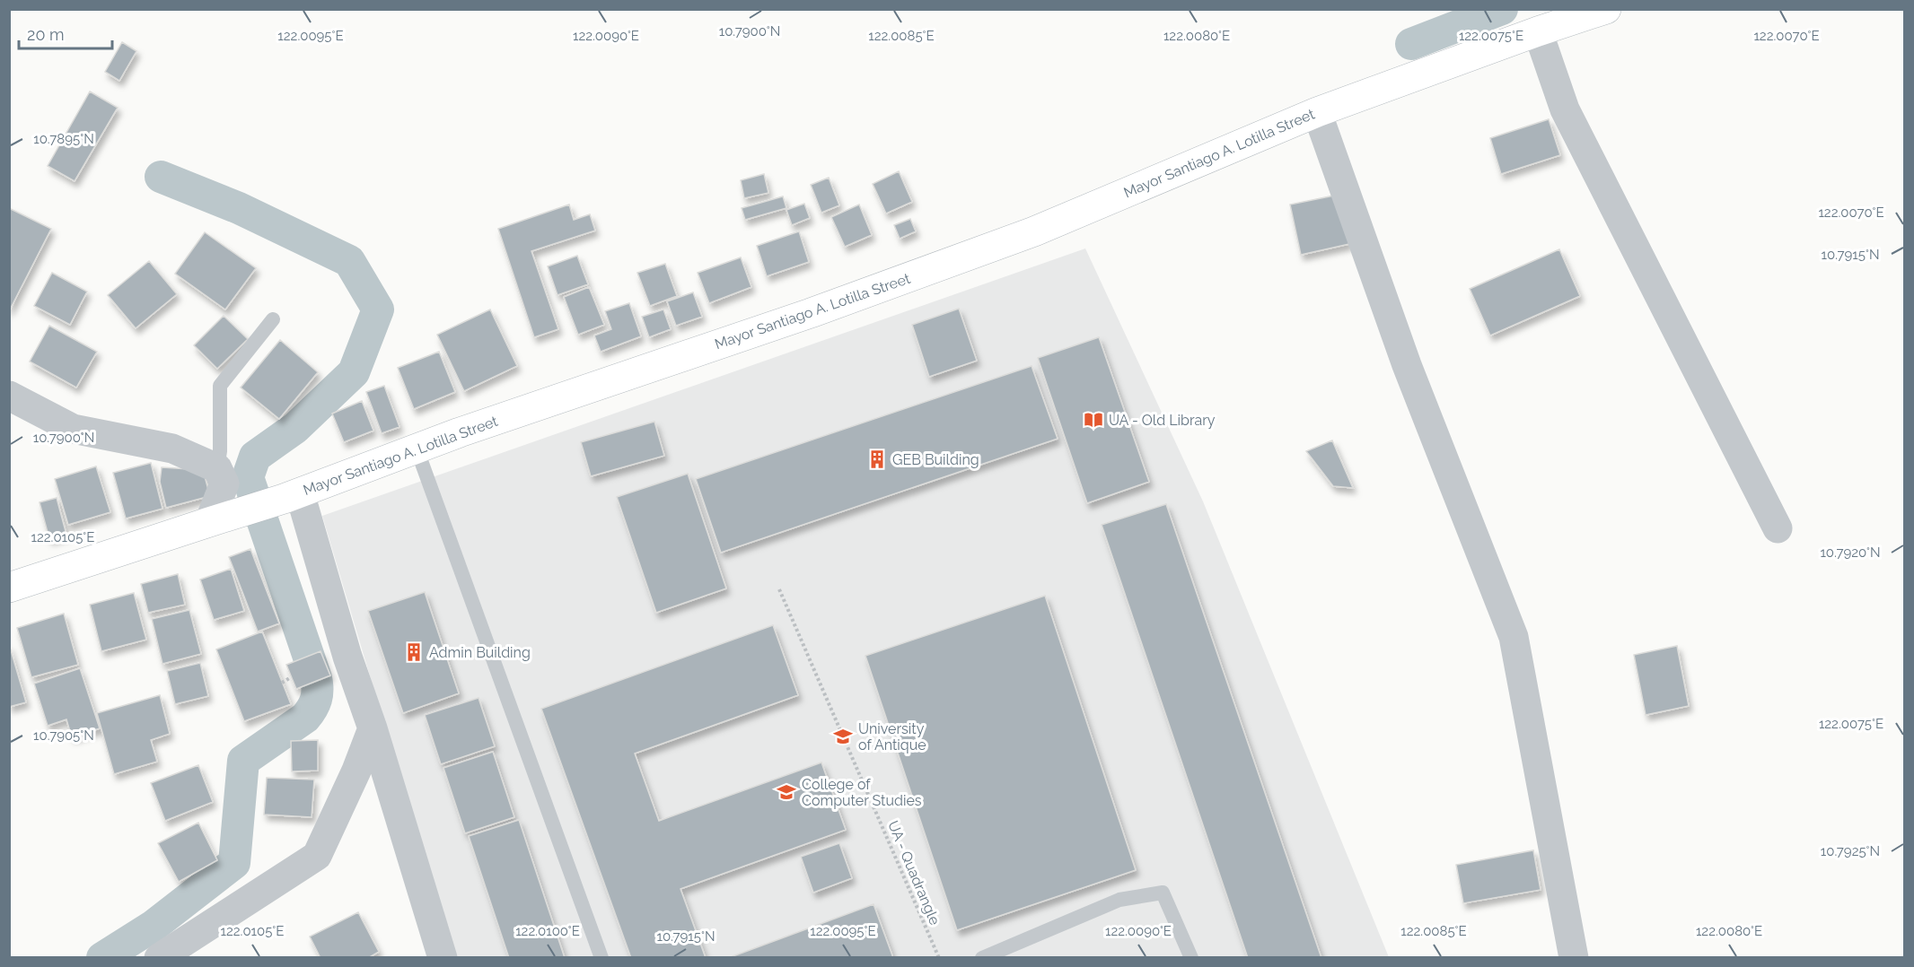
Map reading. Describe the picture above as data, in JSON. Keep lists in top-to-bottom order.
{
  "streets": {
    "main road": ["Mayor Santiago A. Lotilla Street"],
    "path": ["UA - Quadrangle"]
  },
  "places": {
    "library": ["UA - Old Library"],
    "building": ["GEB Building", "Admin Building"],
    "school or university": ["University of Antique", "College of Computer Studies"]
  },
  "scale_bar": "20 m",
  "coordinates": [
    "10.7900°N",
    "122.0085°E",
    "122.0075°E",
    "122.0095°E",
    "122.0090°E",
    "122.0080°E",
    "122.0070°E",
    "10.7895°N",
    "10.7915°N",
    "122.0105°E",
    "10.7920°N",
    "10.7905°N",
    "10.7925°N",
    "122.0100°E"
  ]
}
